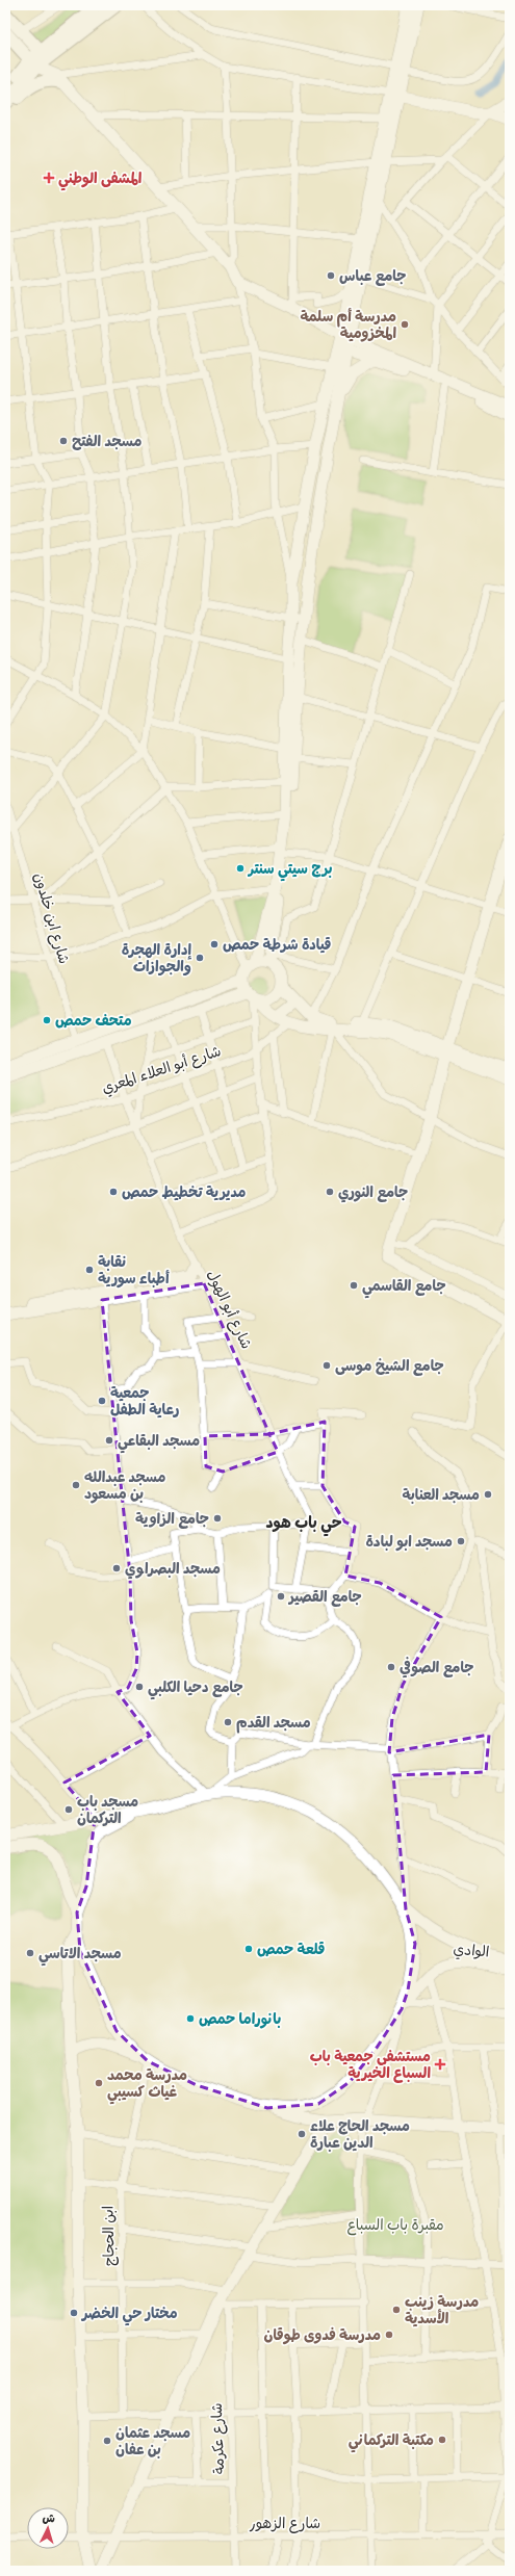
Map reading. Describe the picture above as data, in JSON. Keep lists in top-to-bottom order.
{
  "streets": {
    "main road": ["الوادي"],
    "street": [
      "شارع ابن خلدون",
      "شارع أبو العلاء المعري",
      "شارع أبو الهول",
      "ابن الحجاج",
      "شارع عكرمة",
      "شارع الزهور"
    ]
  },
  "crossings": [
    ["شارع أبو العلاء المعري", "شارع أبو الهول"],
    ["شارع عكرمة", "شارع الزهور"]
  ],
  "districts": ["حي باب هود"],
  "parks": ["مقبرة باب السباع"],
  "places": {
    "health": ["المشفى الوطني", "مستشفى جمعية باب السباع الخيرية"],
    "other": [
      "جامع عباس",
      "مدرسة أم سلمة المخزومية",
      "مسجد الفتح",
      "برج سيتي سنتر",
      "قيادة شرطة حمص",
      "إدارة الهجرة والجوازات",
      "متحف حمص",
      "مديرية تخطيط حمص",
      "جامع النوري",
      "نقابة أطباء سورية",
      "جامع القاسمي",
      "جامع الشيخ موسى",
      "جمعية رعاية الطفل",
      "مسجد البقاعي",
      "مسجد عبدالله بن مسعود",
      "مسجد العنابة",
      "جامع الزاوية",
      "مسجد ابو لبادة",
      "مسجد البصراوي",
      "جامع القصير",
      "جامع الصوفي",
      "جامع دحيا الكلبي",
      "مسجد القدم",
      "مسجد باب التركمان",
      "قلعة حمص",
      "مسجد الاتاسي",
      "بانوراما حمص",
      "مدرسة محمد غياث كسيبي",
      "مسجد الحاج علاء الدين عبارة",
      "مدرسة زينب الأسدية",
      "مختار حي الخضر",
      "مدرسة فدوى طوقان",
      "مكتبة التركماني",
      "مسجد عثمان بن عفان"
    ]
  },
  "north": "top"
}
